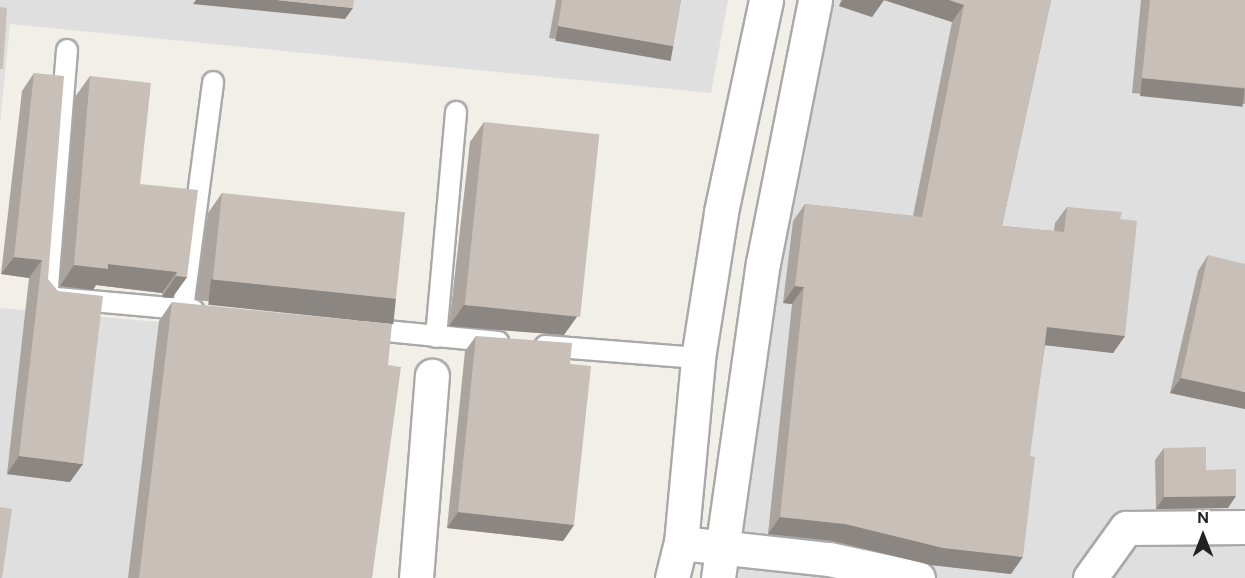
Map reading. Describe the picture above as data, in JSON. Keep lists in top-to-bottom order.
{
  "north": "top"
}
